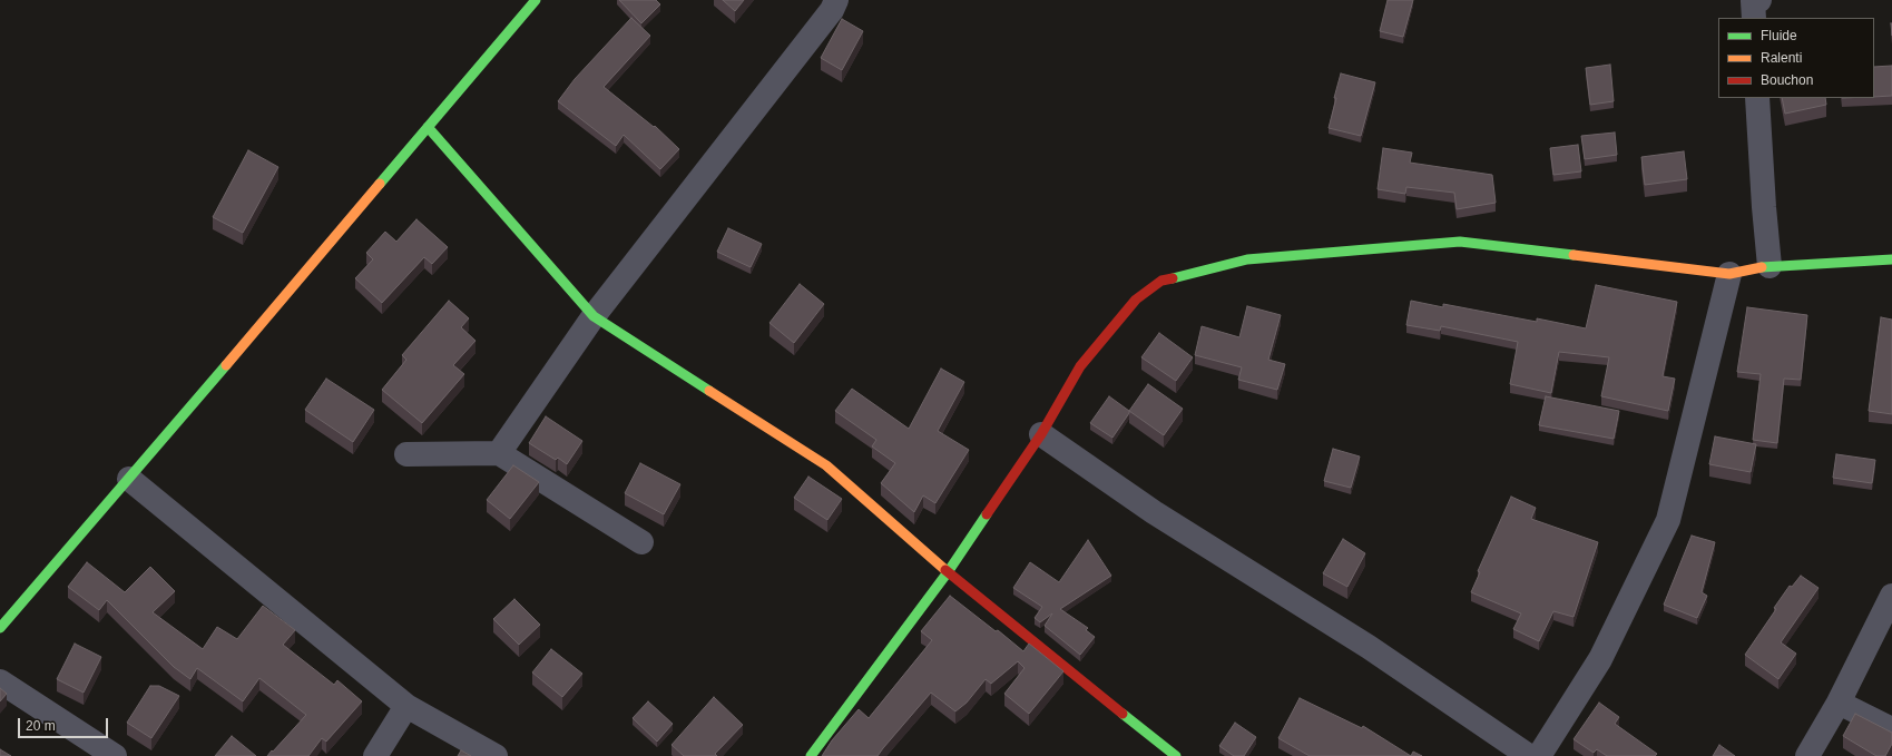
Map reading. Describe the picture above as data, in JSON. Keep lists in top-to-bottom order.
{
  "legend": ["Fluide", "Ralenti", "Bouchon"],
  "scale_bar": "20 m"
}
